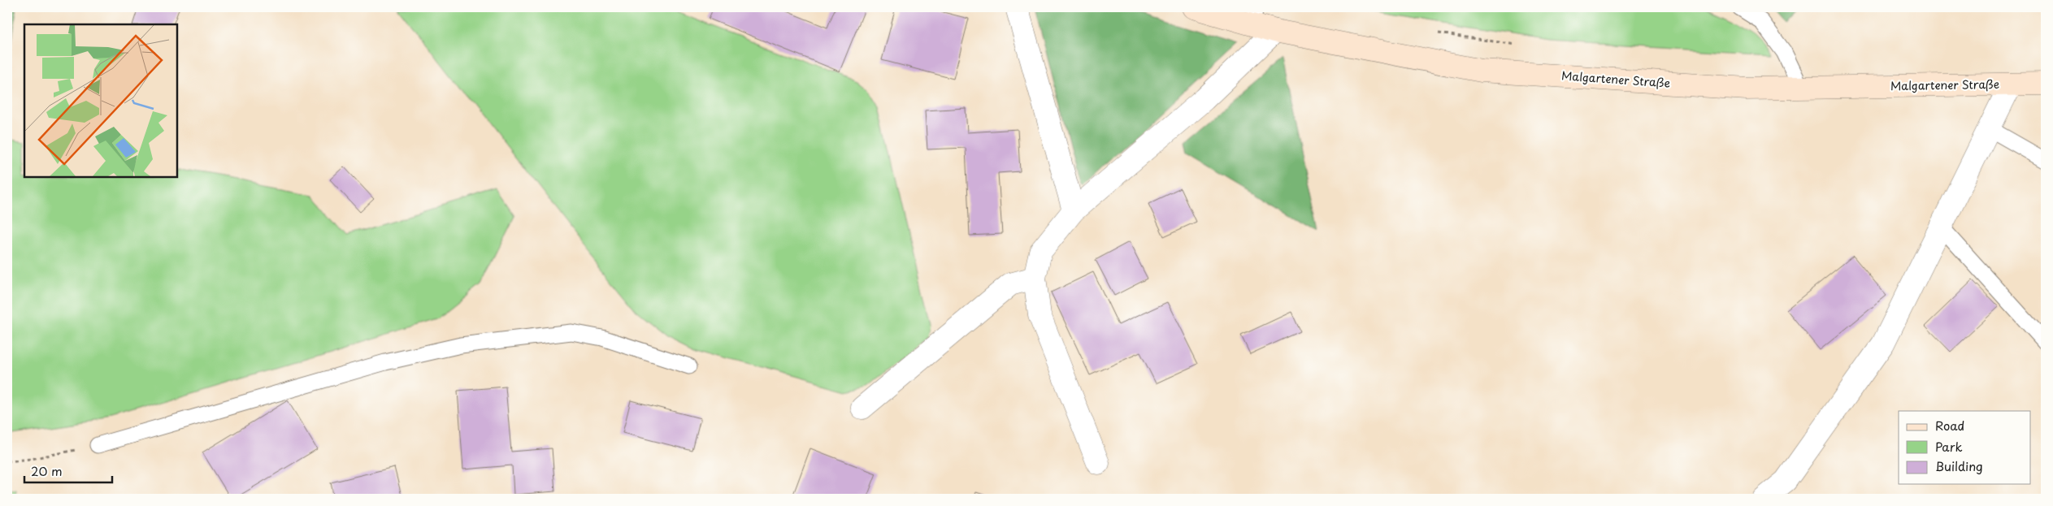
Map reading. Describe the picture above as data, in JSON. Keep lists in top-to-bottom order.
{
  "streets": {
    "street": ["Malgartener Straße"]
  },
  "legend": ["Road", "Park", "Building"],
  "scale_bar": "20 m"
}
